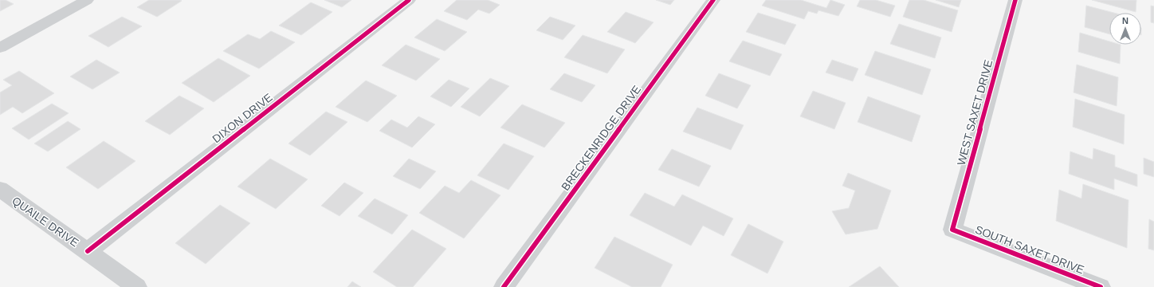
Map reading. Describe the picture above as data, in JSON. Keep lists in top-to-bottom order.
{
  "streets": {
    "street": [
      "WEST SAXET DRIVE",
      "DIXON DRIVE",
      "BRECKENRIDGE DRIVE",
      "QUAILE DRIVE",
      "SOUTH SAXET DRIVE"
    ]
  },
  "crossings": [
    ["WEST SAXET DRIVE", "SOUTH SAXET DRIVE"],
    ["DIXON DRIVE", "QUAILE DRIVE"]
  ],
  "north": "top"
}
